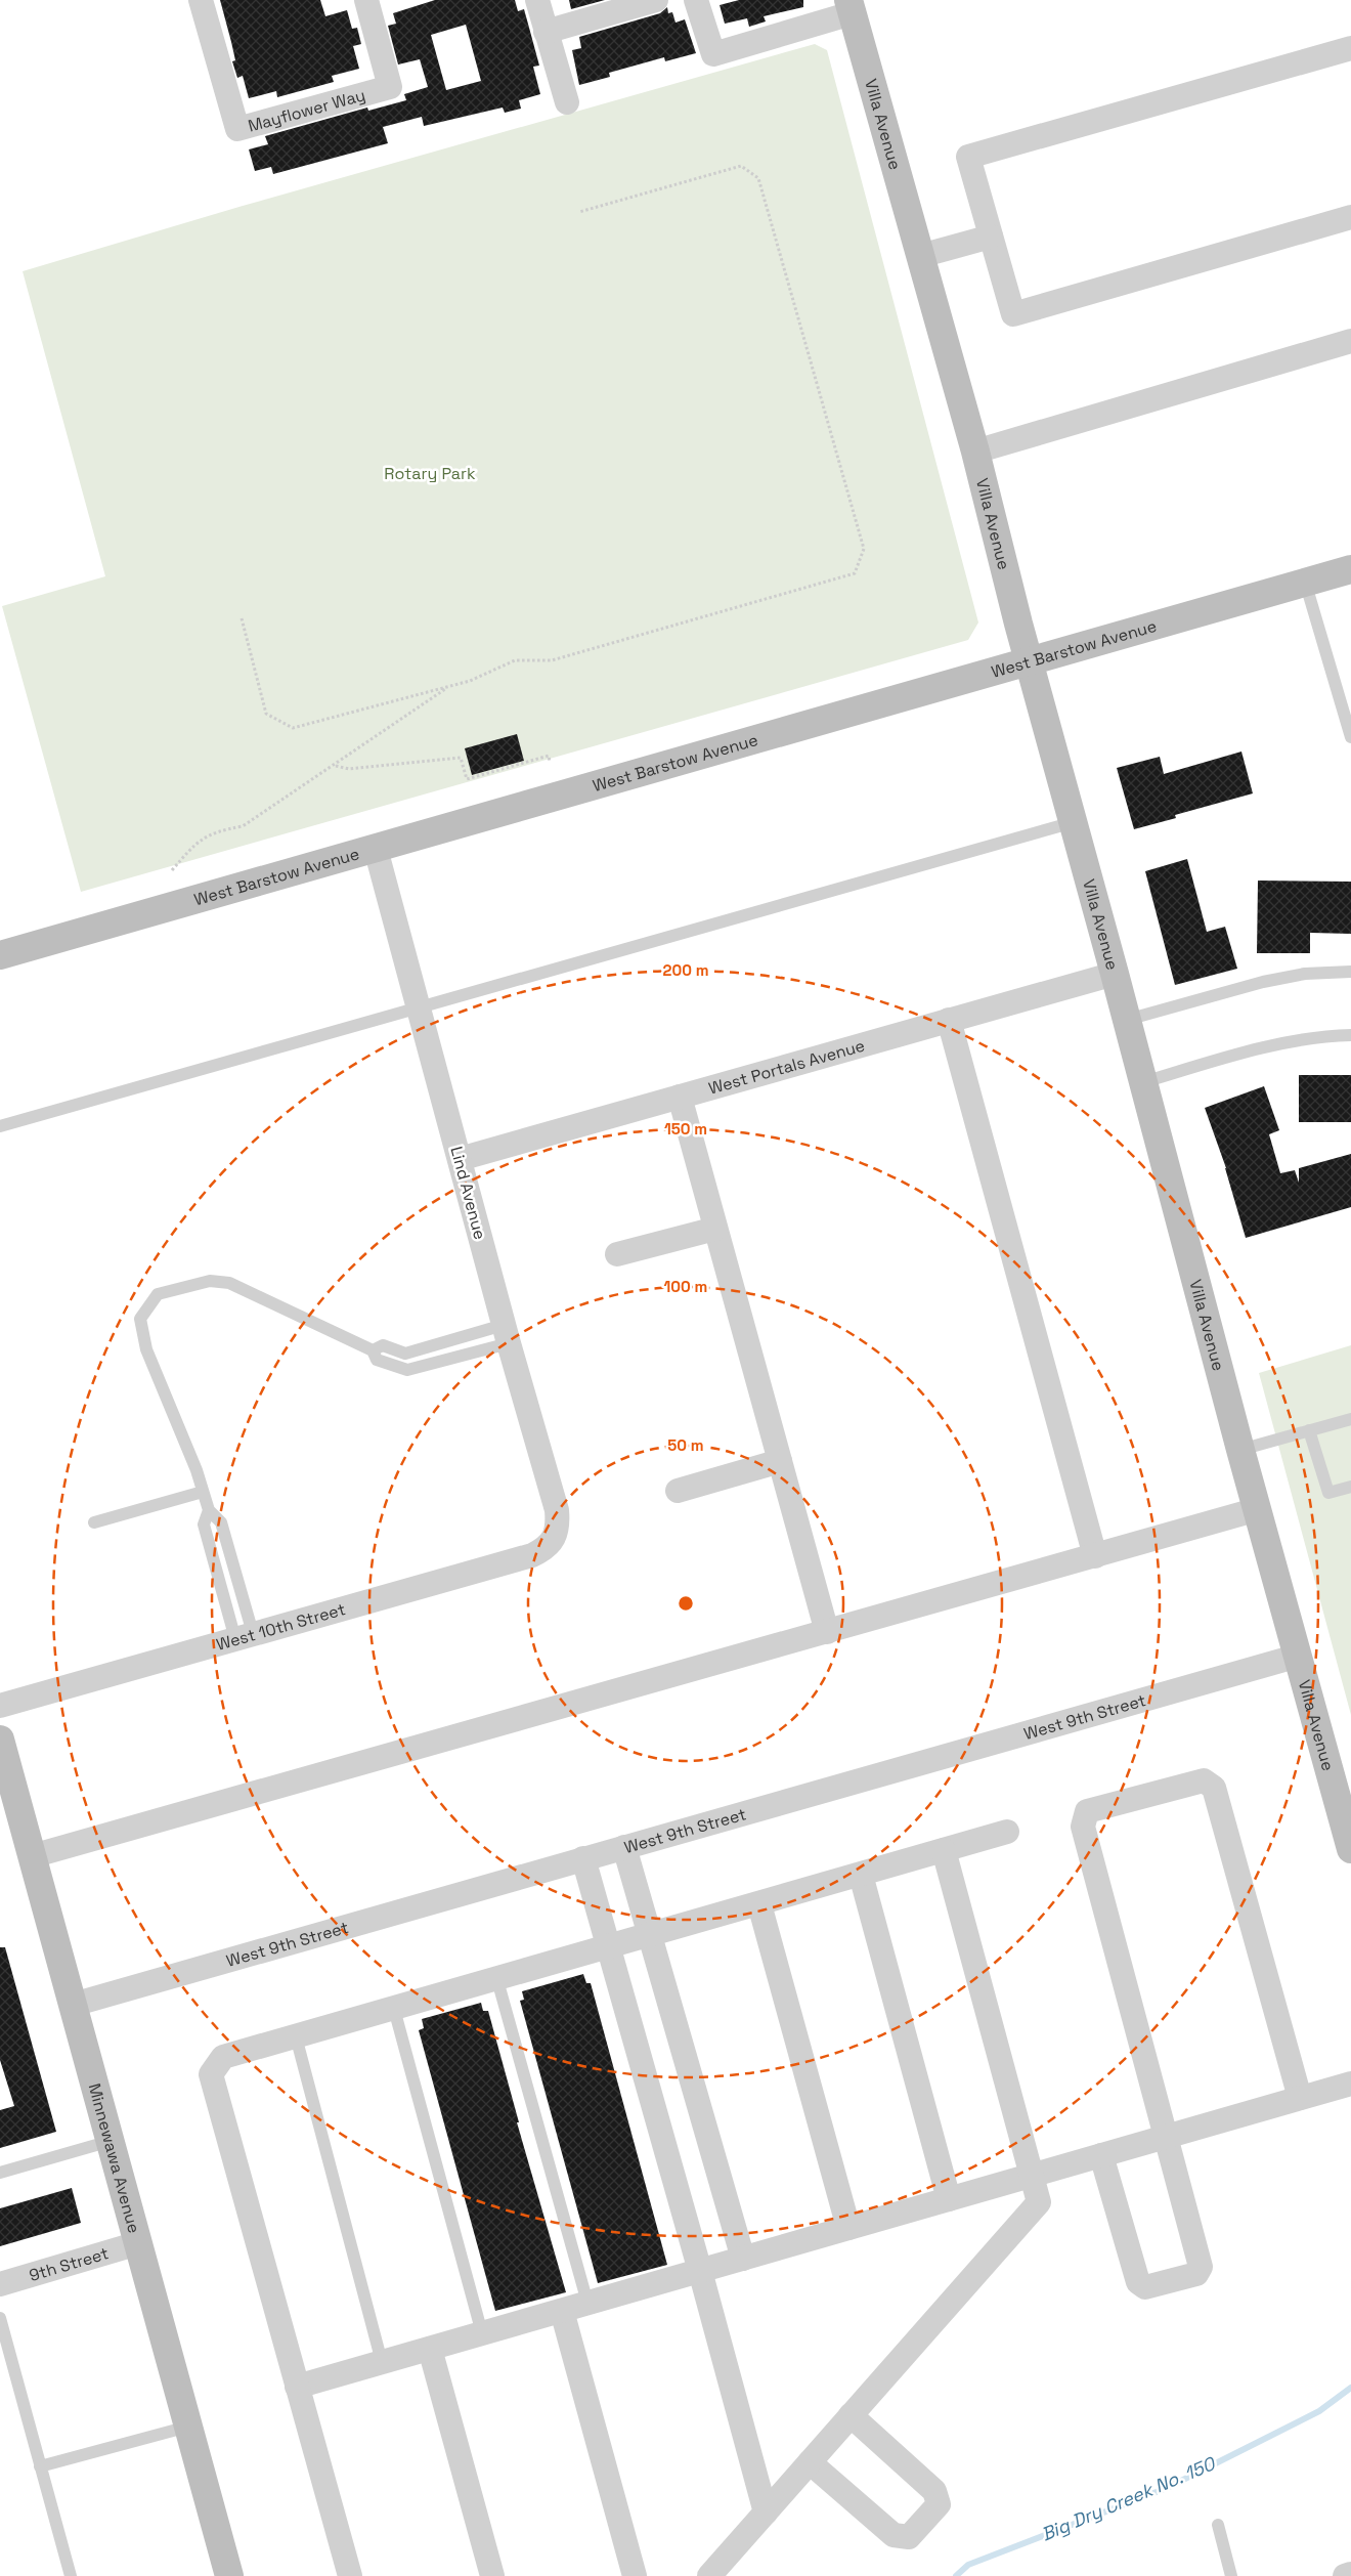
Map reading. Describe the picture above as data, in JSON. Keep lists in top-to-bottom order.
{
  "streets": {
    "main road": ["Villa Avenue", "West Barstow Avenue", "Minnewawa Avenue"],
    "street": [
      "Mayflower Way",
      "West Portals Avenue",
      "Lind Avenue",
      "West 10th Street",
      "West 9th Street",
      "9th Street"
    ]
  },
  "crossings": [
    ["Villa Avenue", "West Barstow Avenue"],
    ["Villa Avenue", "West Portals Avenue"],
    ["Villa Avenue", "West 9th Street"],
    ["West Barstow Avenue", "Lind Avenue"],
    ["West Portals Avenue", "Lind Avenue"],
    ["Lind Avenue", "West 10th Street"],
    ["West 9th Street", "Minnewawa Avenue"],
    ["Minnewawa Avenue", "9th Street"]
  ],
  "water": ["Big Dry Creek No. 150"],
  "parks": ["Rotary Park"],
  "rings": [
    "200 m",
    "150 m",
    "100 m",
    "50 m"
  ]
}
